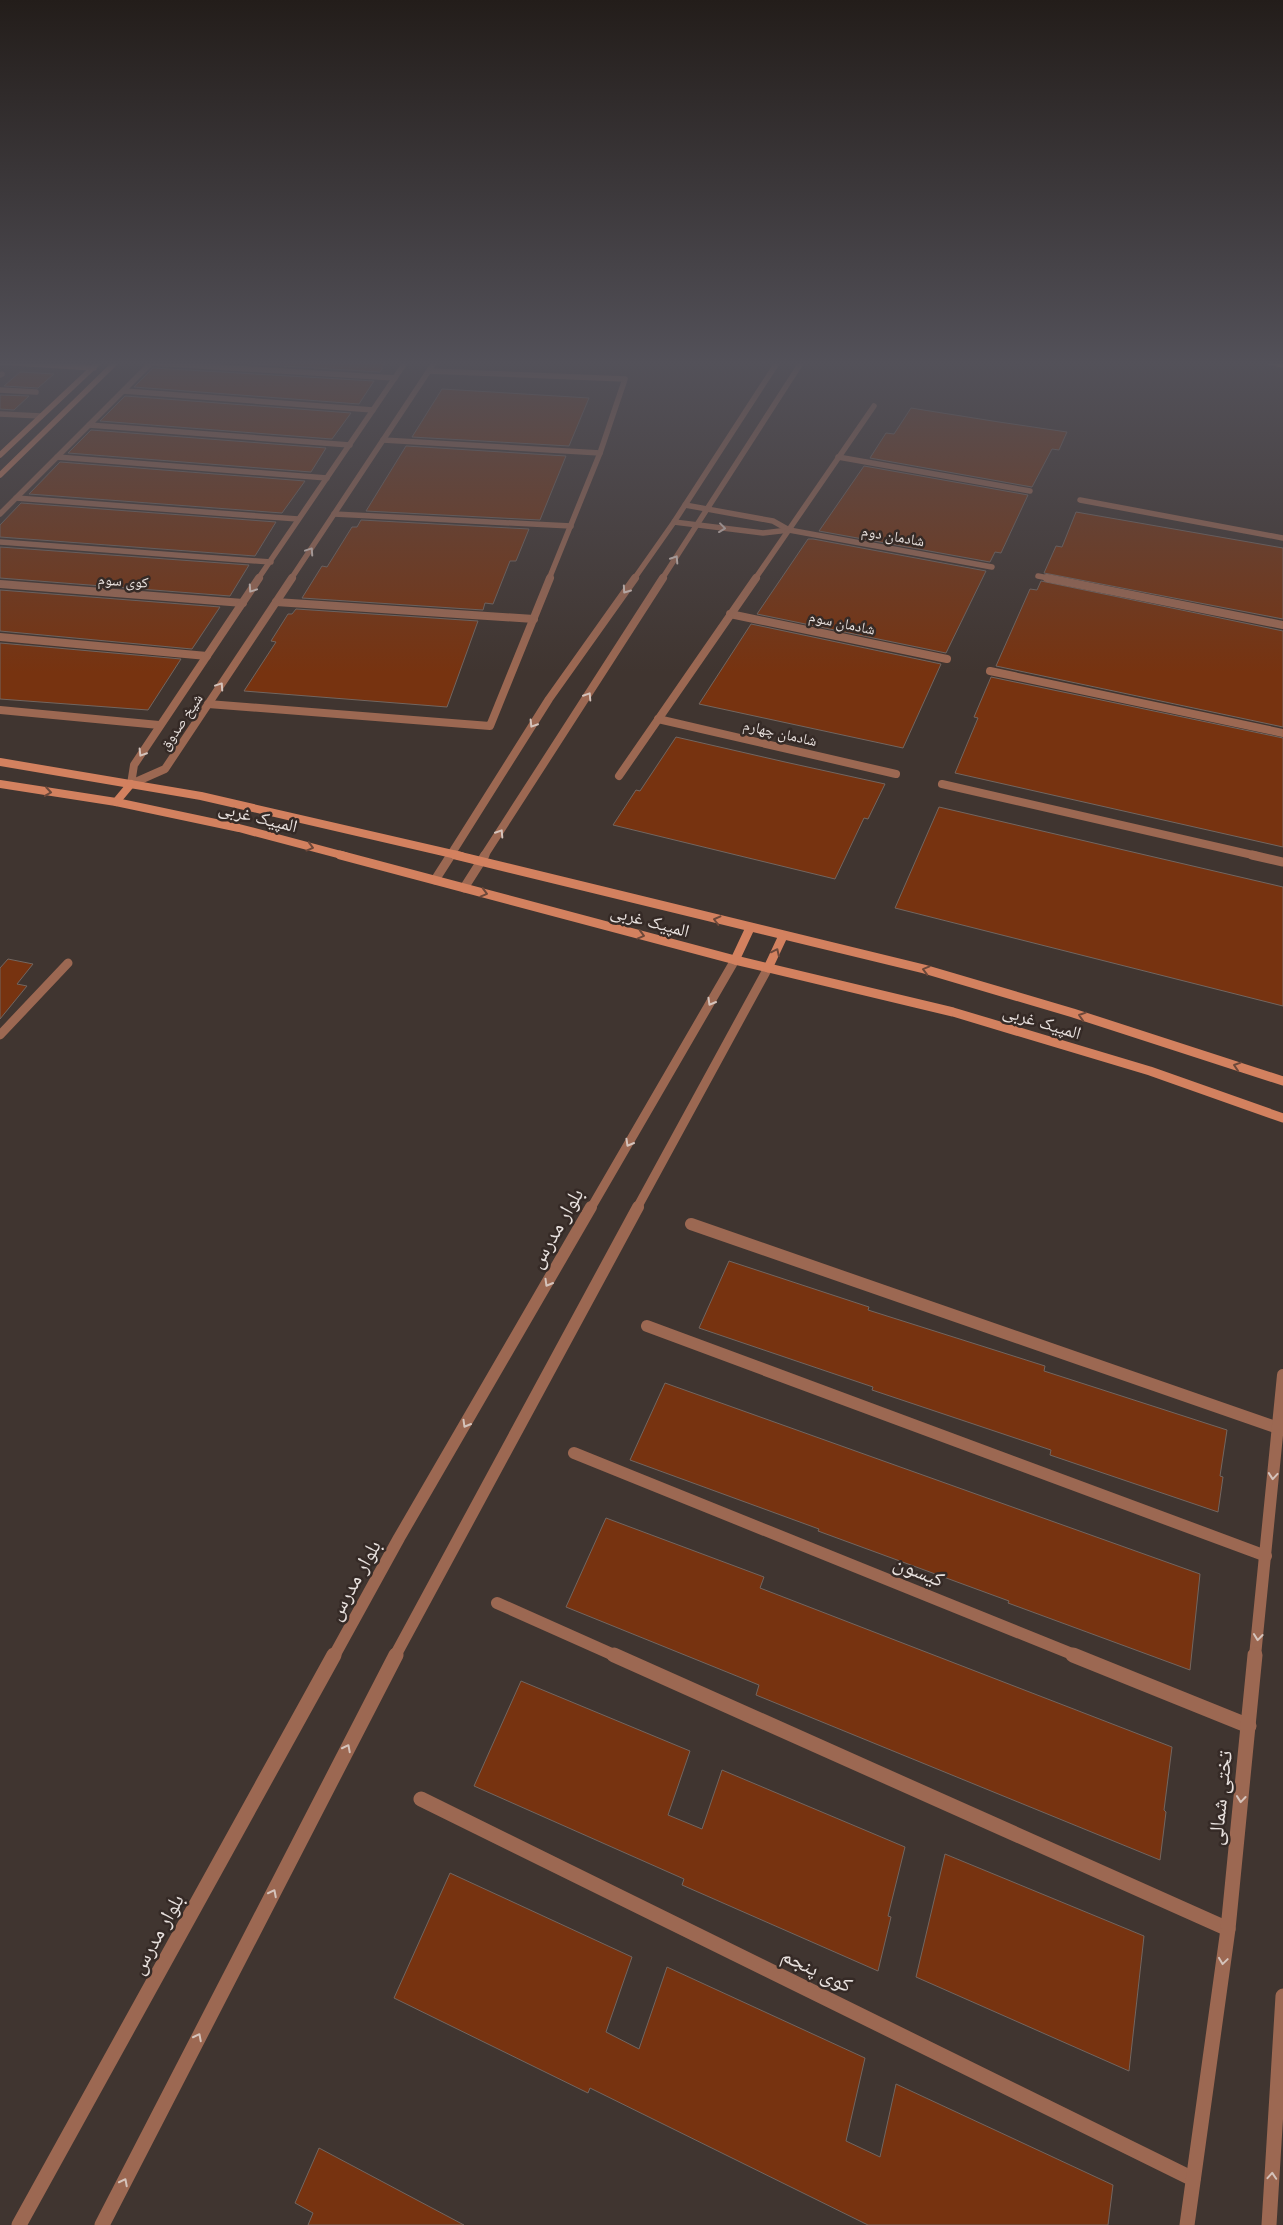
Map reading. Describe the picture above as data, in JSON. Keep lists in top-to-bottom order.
{
  "streets": {
    "street": [
      "شادمان دوم",
      "کوی سوم",
      "شادمان سوم",
      "شیخ صدوق",
      "شادمان چهارم",
      "المپیک غربی",
      "بلوار مدرس",
      "کیسون",
      "تختی شمالی",
      "کوی پنجم"
    ]
  },
  "crossings": [
    ["کوی سوم", "شیخ صدوق"],
    ["شیخ صدوق", "المپیک غربی"],
    ["المپیک غربی", "بلوار مدرس"],
    ["کیسون", "تختی شمالی"],
    ["تختی شمالی", "کوی پنجم"]
  ],
  "one_way": ["تختی شمالی"]
}
